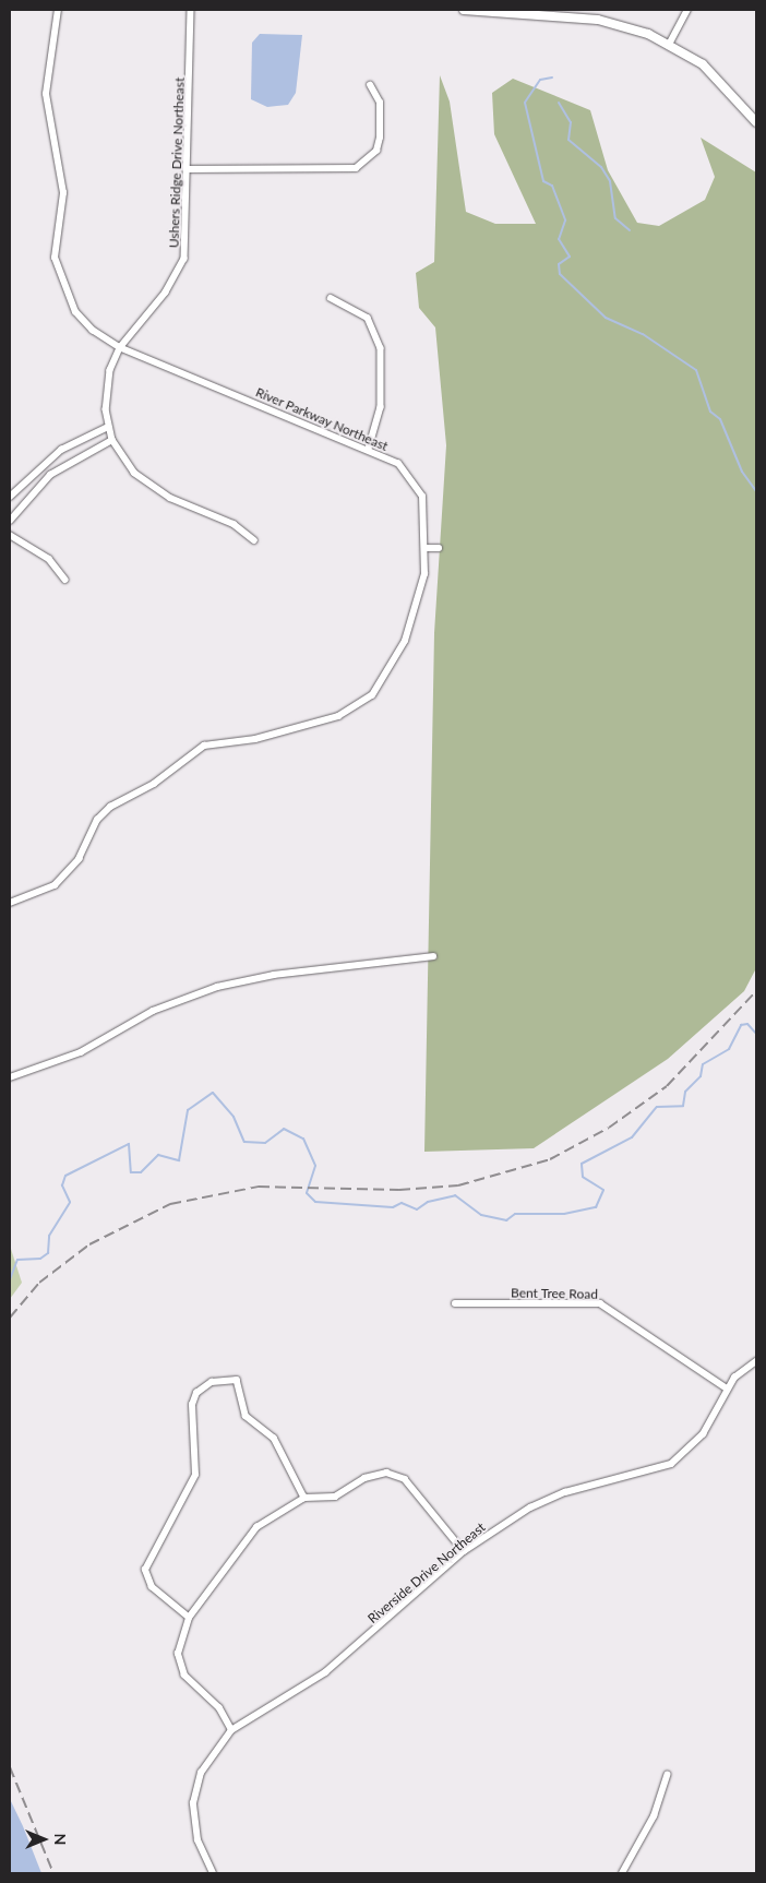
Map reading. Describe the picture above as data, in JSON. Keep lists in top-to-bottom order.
{
  "streets": {
    "street": [
      "Ushers Ridge Drive Northeast",
      "River Parkway Northeast",
      "Bent Tree Road",
      "Riverside Drive Northeast"
    ]
  },
  "crossings": [
    ["Ushers Ridge Drive Northeast", "River Parkway Northeast"],
    ["Bent Tree Road", "Riverside Drive Northeast"]
  ],
  "north": "right"
}
